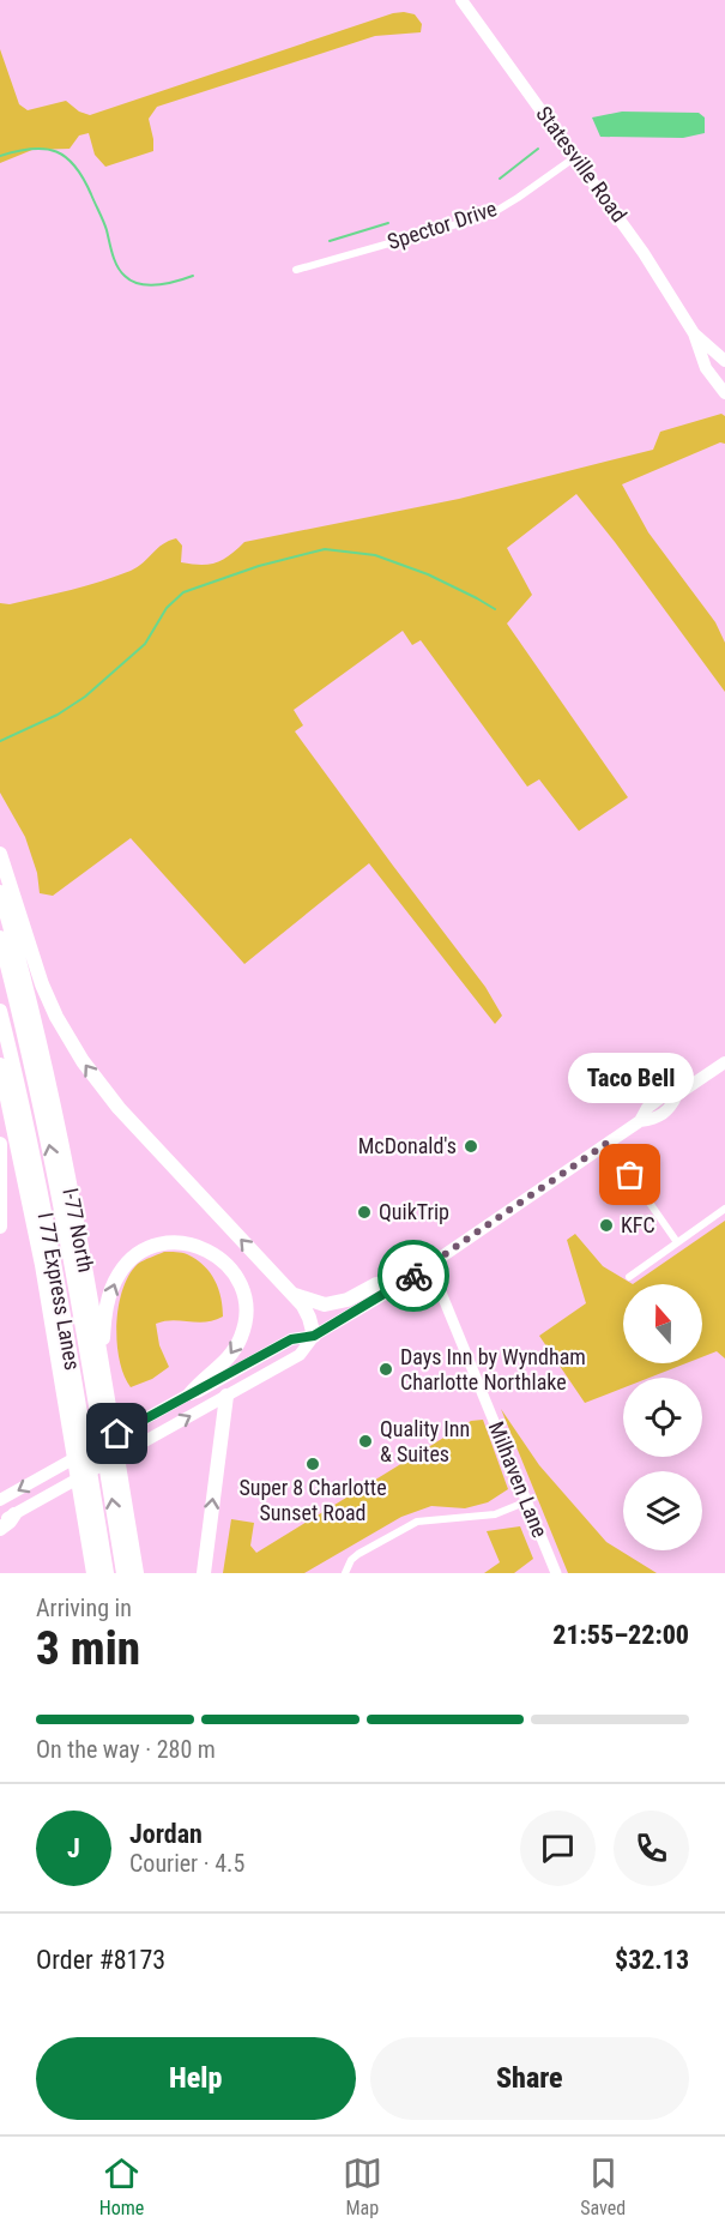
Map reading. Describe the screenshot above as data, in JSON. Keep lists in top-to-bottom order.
{
  "streets": {
    "highway": ["I-77 North", "I 77 Express Lanes"],
    "main road": ["Statesville Road"],
    "street": ["Spector Drive", "Milhaven Lane"]
  },
  "crossings": [
    ["Statesville Road", "Spector Drive"]
  ],
  "places": [
    "McDonald's",
    "Taco Bell",
    "QuikTrip",
    "KFC",
    "Days Inn by Wyndham Charlotte Northlake",
    "Quality Inn & Suites",
    "Super 8 Charlotte Sunset Road"
  ],
  "north": "top",
  "page": {
    "bubble": "Taco Bell",
    "heading": ["3 min", "Arriving in", "21:55–22:00"],
    "panel": [
      "Jordan",
      "Courier · 4.5",
      "Order #8173",
      "$32.13"
    ],
    "bar": "On the way · 280 m",
    "round": "J",
    "buttons": ["Help", "Share"],
    "tabs": ["Home", "Map", "Saved"]
  }
}
